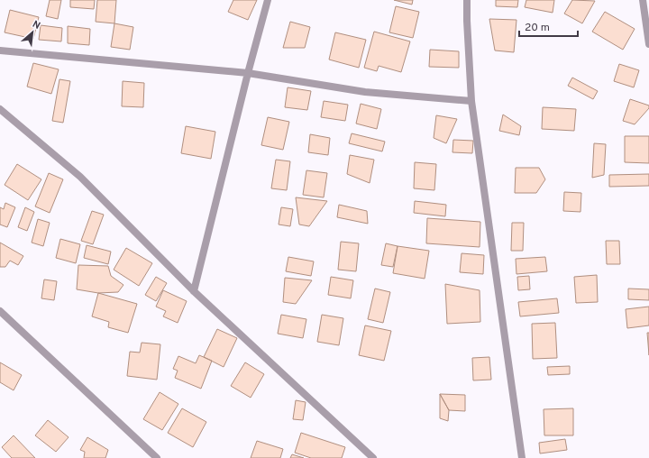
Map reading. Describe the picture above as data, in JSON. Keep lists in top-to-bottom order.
{
  "scale_bar": "20 m",
  "north": "top right"
}
